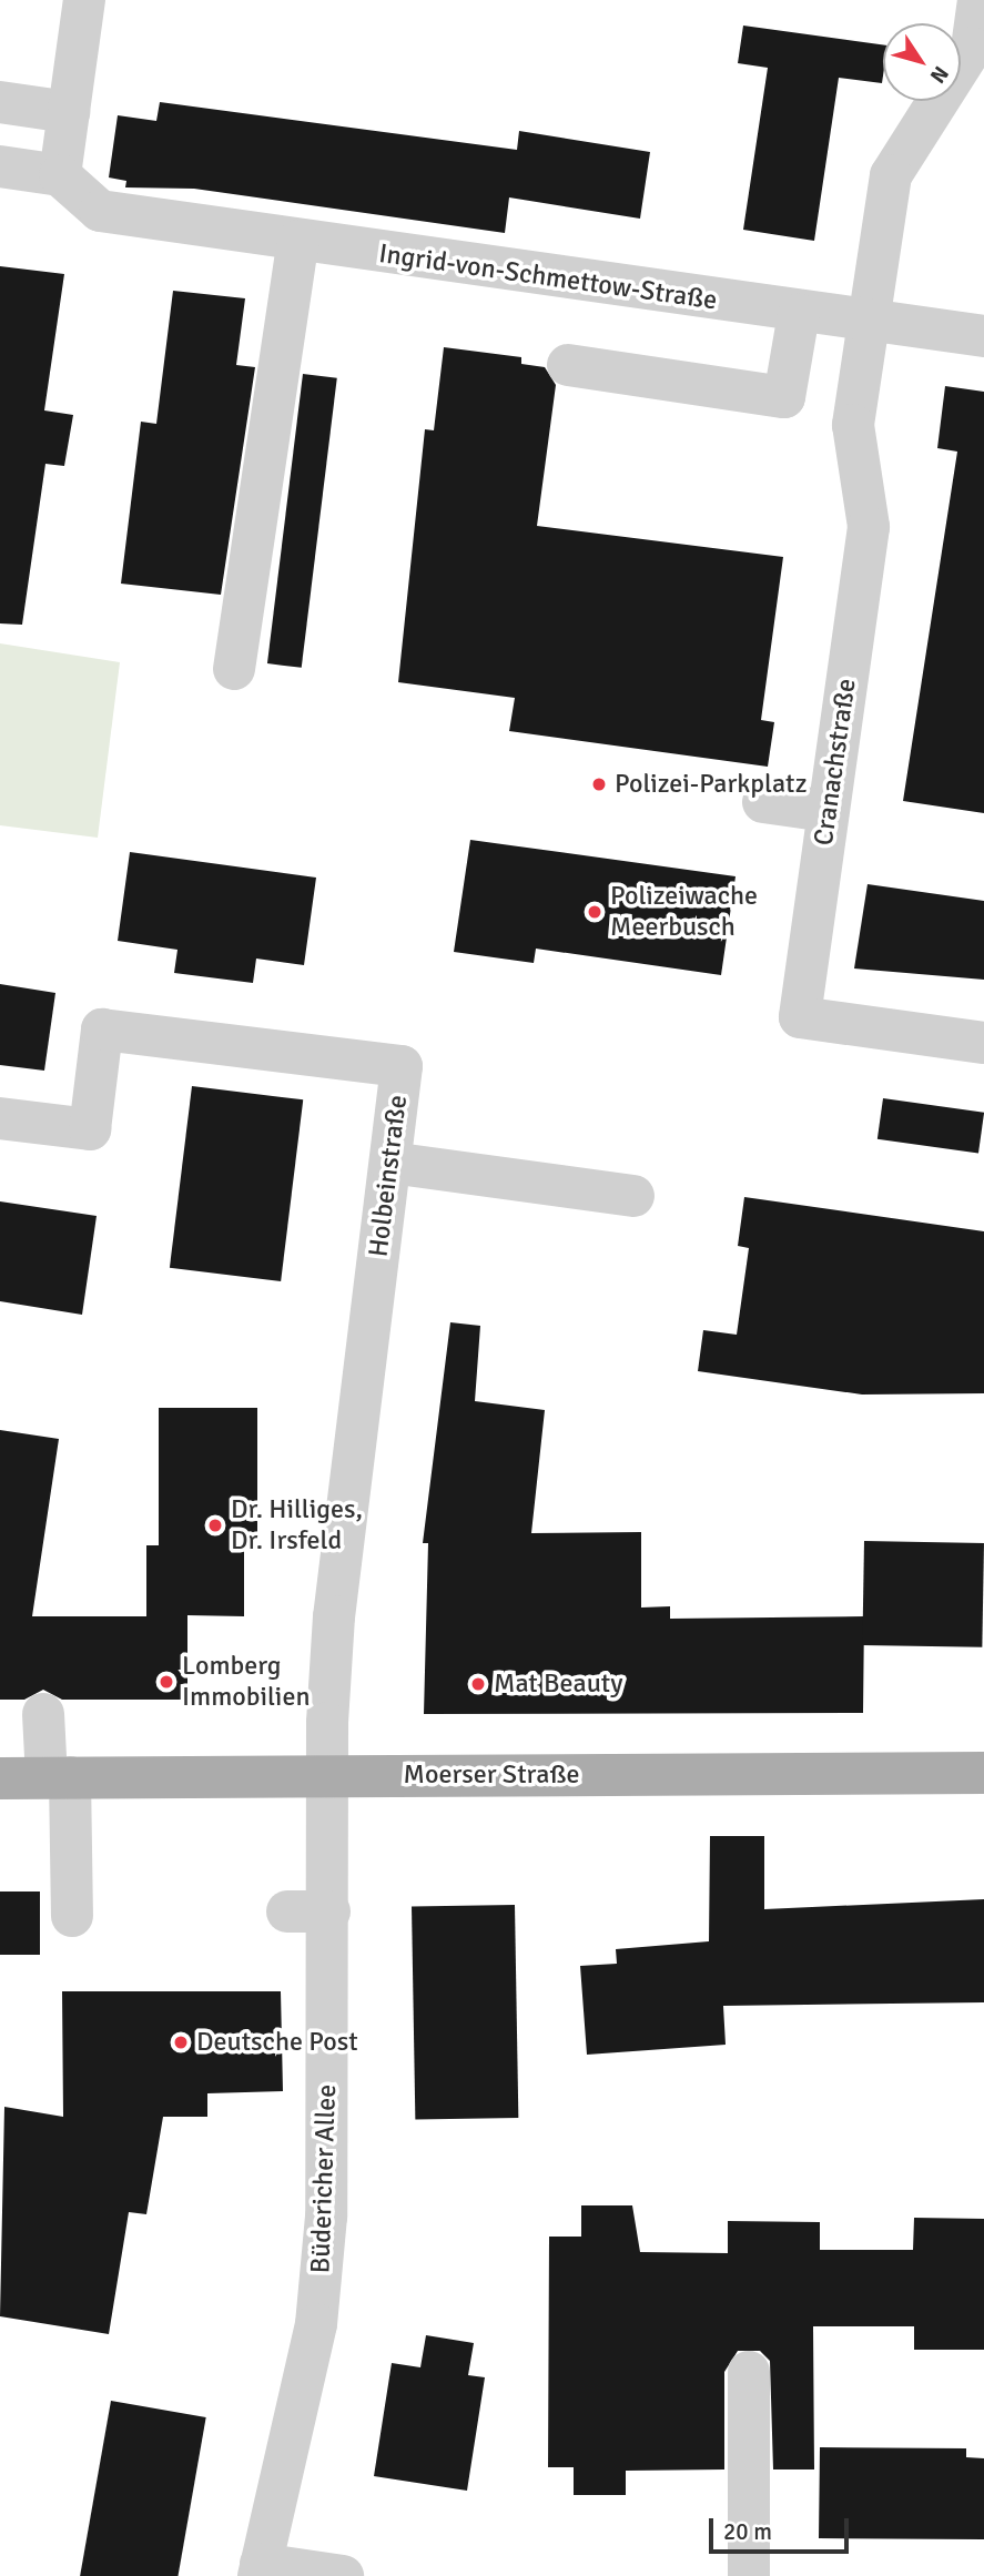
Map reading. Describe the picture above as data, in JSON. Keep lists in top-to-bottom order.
{
  "streets": {
    "main road": ["Moerser Straße"],
    "street": [
      "Ingrid-von-Schmettow-Straße",
      "Cranachstraße",
      "Holbeinstraße",
      "Büdericher Allee"
    ]
  },
  "crossings": [
    ["Ingrid-von-Schmettow-Straße", "Cranachstraße"],
    ["Holbeinstraße", "Moerser Straße"],
    ["Holbeinstraße", "Büdericher Allee"],
    ["Moerser Straße", "Büdericher Allee"]
  ],
  "places": [
    "Polizei-Parkplatz",
    "Polizeiwache Meerbusch",
    "Dr. Hilliges, Dr. Irsfeld",
    "Lomberg Immobilien",
    "Mat Beauty",
    "Deutsche Post"
  ],
  "scale_bar": "20 m",
  "north": "bottom right"
}
